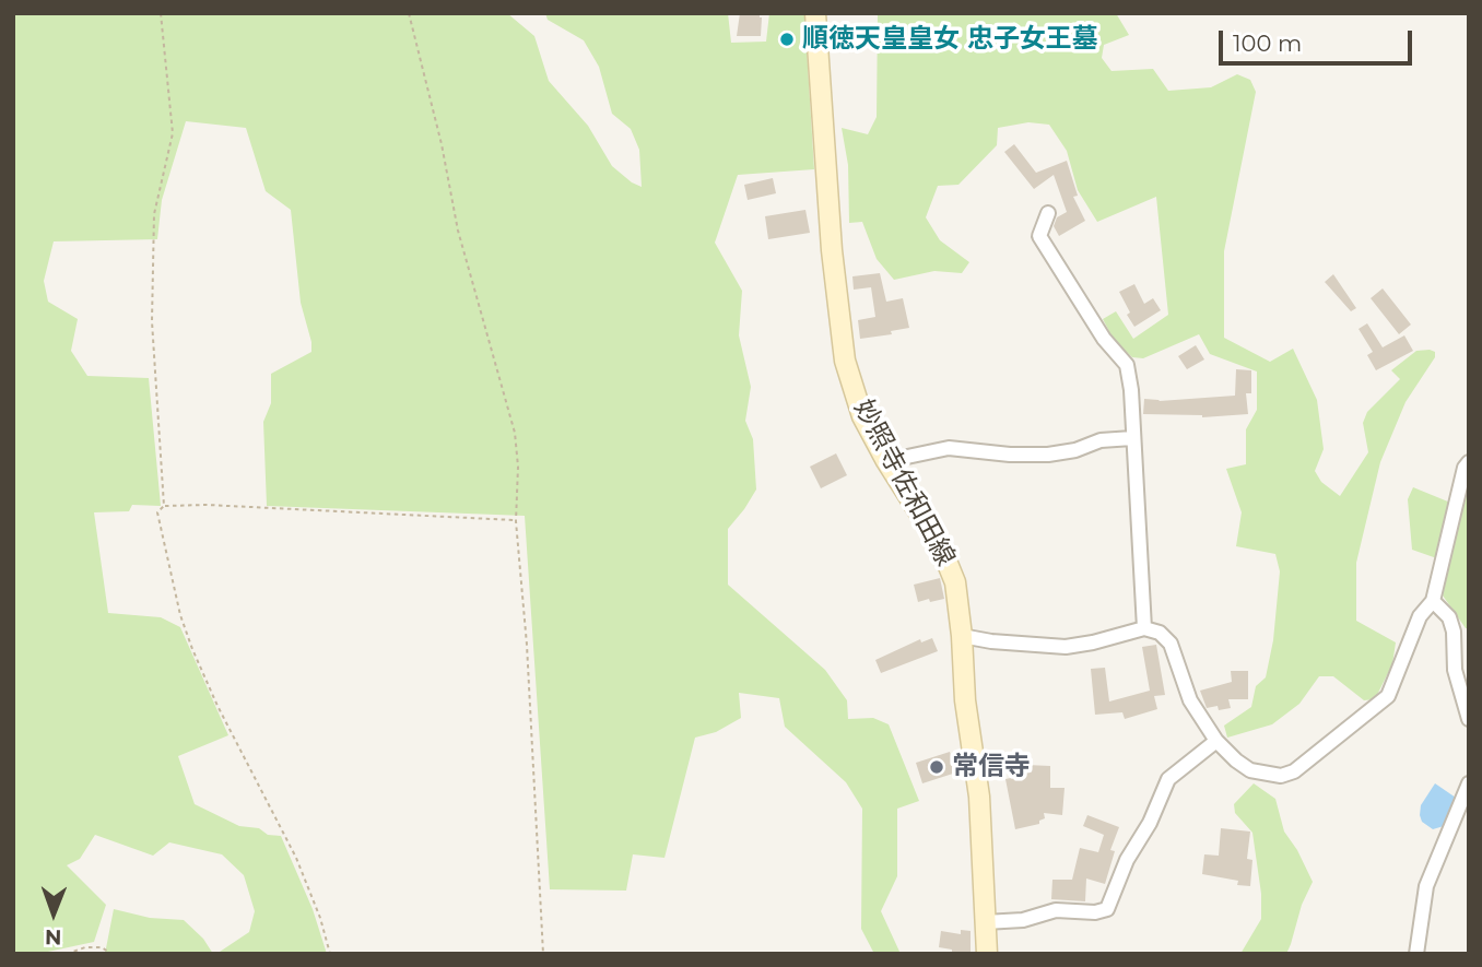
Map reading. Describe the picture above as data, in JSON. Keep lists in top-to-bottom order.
{
  "streets": {
    "main road": ["妙照寺佐和田線"]
  },
  "places": ["順徳天皇皇女 忠子女王墓", "常信寺"],
  "scale_bar": "100 m",
  "north": "bottom"
}
